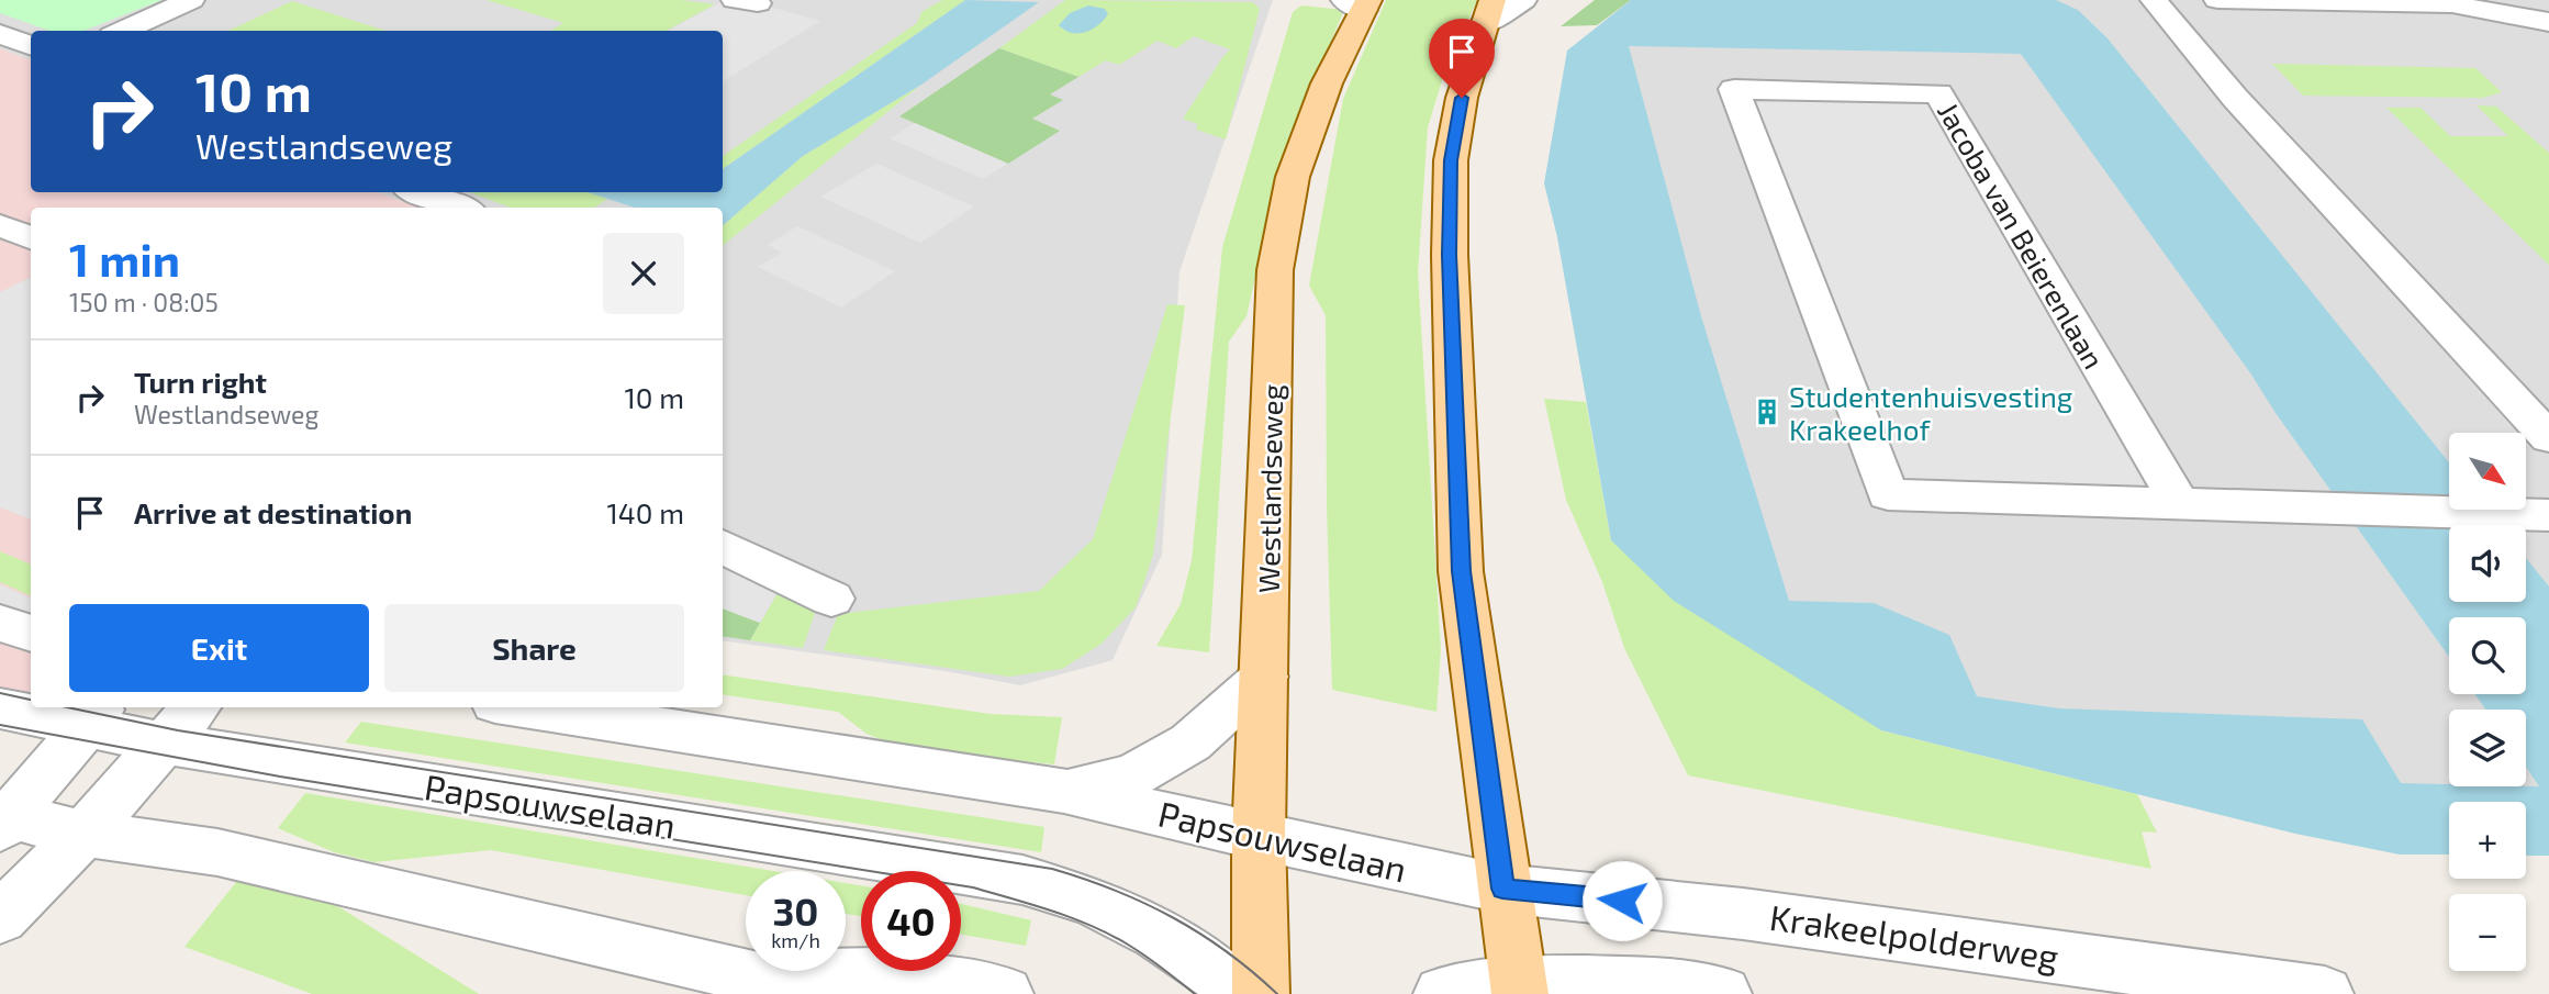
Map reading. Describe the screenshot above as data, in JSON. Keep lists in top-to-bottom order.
{
  "streets": {
    "main road": ["Westlandseweg"],
    "street": ["Jacoba van Beierenlaan", "Papsouwselaan", "Krakeelpolderweg"]
  },
  "crossings": [
    ["Westlandseweg", "Papsouwselaan"],
    ["Papsouwselaan", "Krakeelpolderweg"]
  ],
  "places": {
    "building": ["Studentenhuisvesting Krakeelhof"]
  },
  "north": "bottom right",
  "page": {
    "turn": ["10 m", "Westlandseweg"],
    "heading": ["1 min", "150 m · 08:05"],
    "list": [
      {
        "name": "Turn right",
        "note": "Westlandseweg",
        "value": "10 m"
      },
      {
        "name": "Arrive at destination",
        "value": "140 m"
      }
    ],
    "map_buttons": ["+", "−"],
    "buttons": ["Exit", "Share"],
    "speed": "30 km/h",
    "limit": "40"
  }
}
